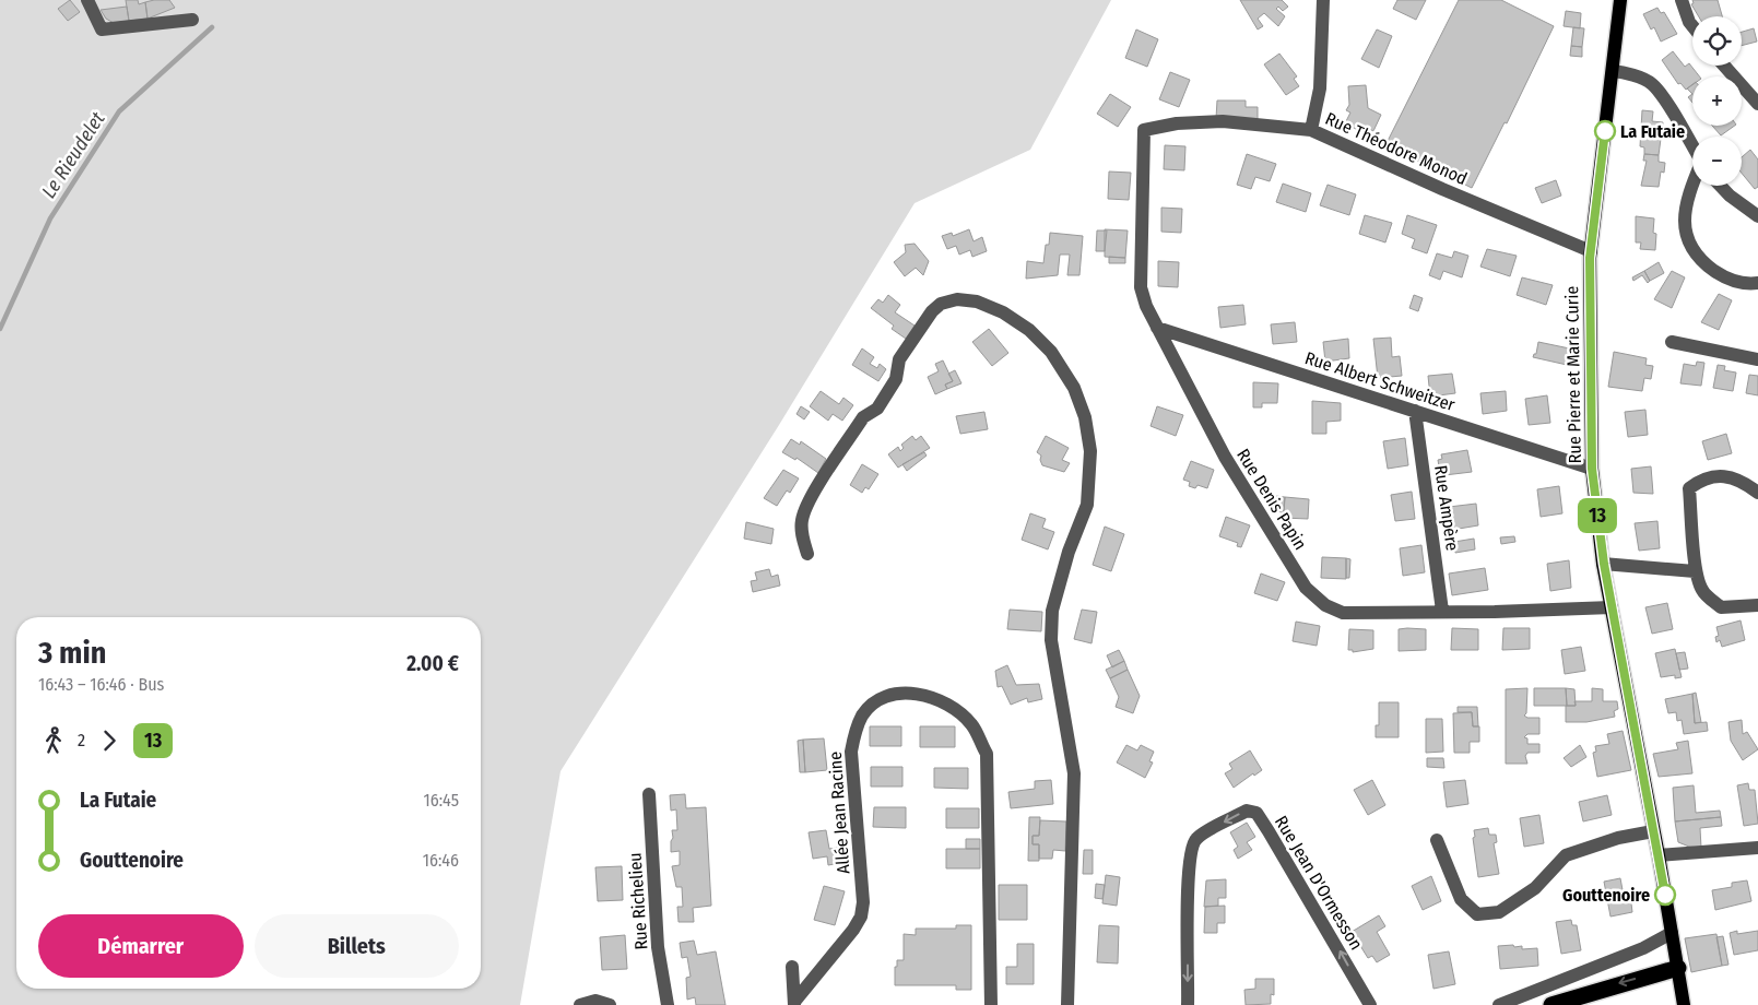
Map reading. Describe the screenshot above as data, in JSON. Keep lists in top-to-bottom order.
{
  "streets": {
    "main road": ["Rue Pierre et Marie Curie"],
    "street": [
      "Rue Théodore Monod",
      "Rue Albert Schweitzer",
      "Rue Denis Papin",
      "Rue Ampère",
      "Allée Jean Racine",
      "Rue Jean D'Ormesson",
      "Rue Richelieu"
    ]
  },
  "crossings": [
    ["Rue Théodore Monod", "Rue Pierre et Marie Curie"],
    ["Rue Théodore Monod", "Rue Denis Papin"],
    ["Rue Pierre et Marie Curie", "Rue Albert Schweitzer"],
    ["Rue Pierre et Marie Curie", "Rue Denis Papin"],
    ["Rue Albert Schweitzer", "Rue Denis Papin"],
    ["Rue Albert Schweitzer", "Rue Ampère"],
    ["Rue Denis Papin", "Rue Ampère"]
  ],
  "water": ["Le Rieudelet"],
  "places": ["La Futaie", "Gouttenoire"],
  "lines": ["bus line 13"],
  "page": {
    "on_map": "13",
    "map_buttons": ["+", "−"],
    "heading": ["3 min", "16:43 – 16:46 · Bus", "2.00 €"],
    "legs": ["2", "13"],
    "list": [
      {
        "name": "La Futaie",
        "value": "16:45"
      },
      {
        "name": "Gouttenoire",
        "value": "16:46"
      }
    ],
    "buttons": ["Démarrer", "Billets"]
  }
}
